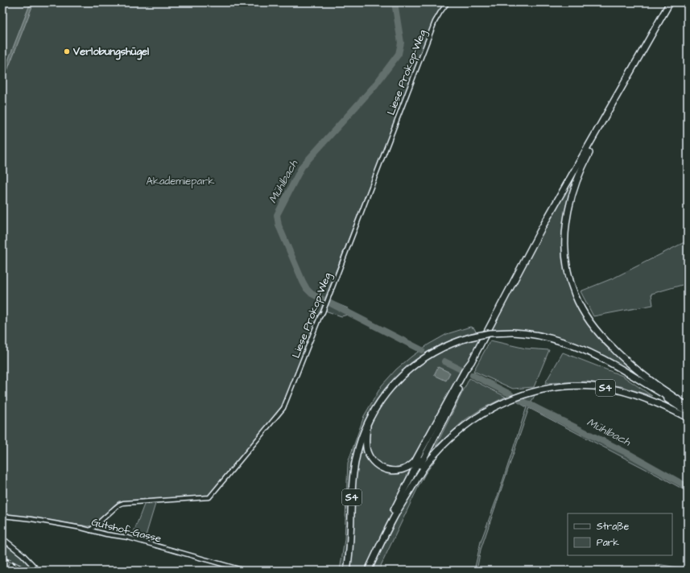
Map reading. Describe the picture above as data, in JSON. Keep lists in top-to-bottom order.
{
  "streets": {
    "highway": ["S4"],
    "street": ["Liese Prokop-Weg", "Gutshof-Gasse"]
  },
  "crossings": [
    ["Liese Prokop-Weg", "Gutshof-Gasse"]
  ],
  "water": ["Mühlbach"],
  "parks": ["Akademiepark"],
  "places": ["Verlobungshügel"],
  "legend": ["Straße", "Park"]
}
